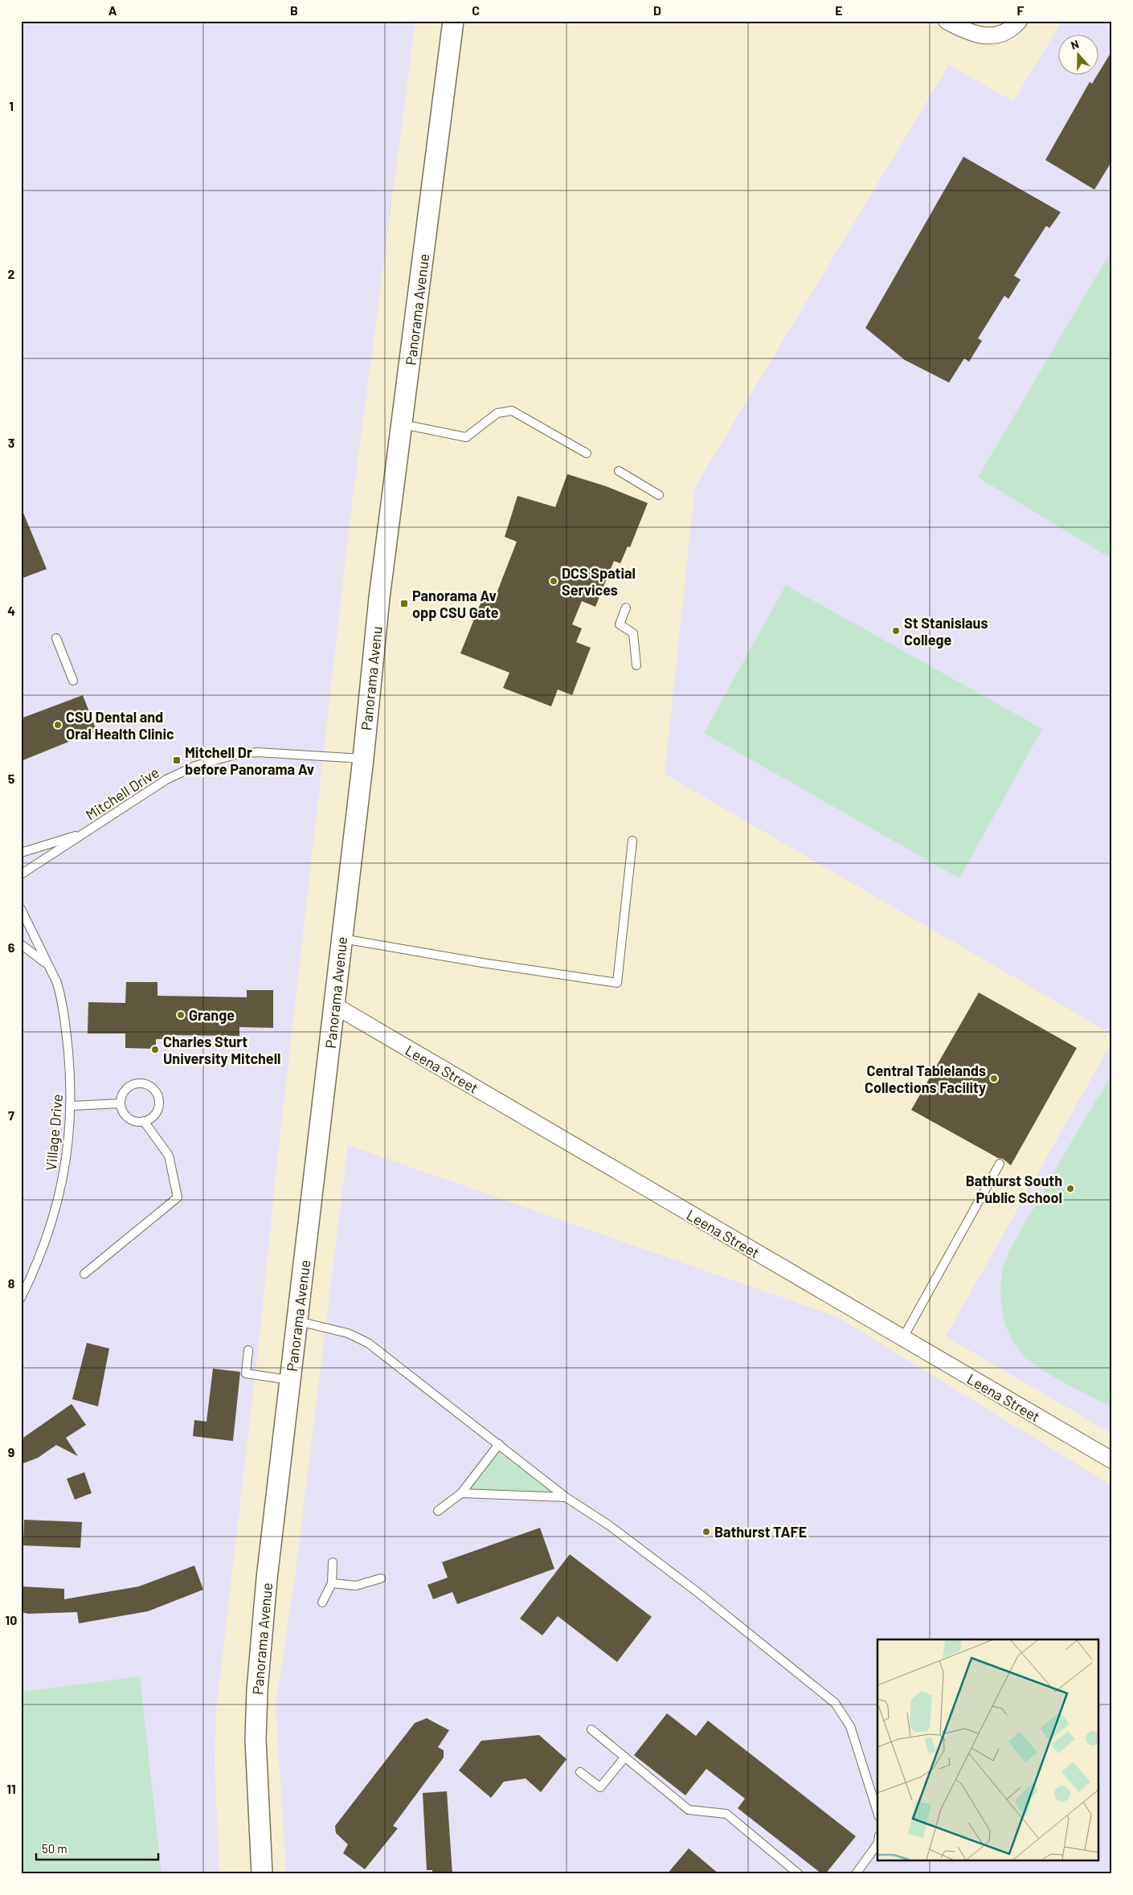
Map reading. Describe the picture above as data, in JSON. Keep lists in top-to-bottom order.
{
  "streets": {
    "street": ["Panorama Avenue", "Panorama Avenu", "Leena Street"],
    "lane": ["Mitchell Drive", "Village Drive"]
  },
  "crossings": [
    ["Panorama Avenue", "Panorama Avenu"],
    ["Panorama Avenue", "Mitchell Drive"],
    ["Panorama Avenue", "Leena Street"],
    ["Panorama Avenu", "Mitchell Drive"]
  ],
  "places": {
    "other": [
      "DCS Spatial Services",
      "St Stanislaus College",
      "CSU Dental and Oral Health Clinic",
      "Grange",
      "Charles Sturt University Mitchell",
      "Central Tablelands Collections Facility",
      "Bathurst South Public School",
      "Bathurst TAFE"
    ],
    "transit": ["Panorama Av opp CSU Gate", "Mitchell Dr before Panorama Av"]
  },
  "scale_bar": "50 m",
  "north": "top",
  "grid": {
    "columns": [
      "A",
      "B",
      "C",
      "D",
      "E",
      "F"
    ],
    "rows": [
      "1",
      "2",
      "3",
      "4",
      "5",
      "6",
      "7",
      "8",
      "9",
      "10",
      "11"
    ]
  }
}
